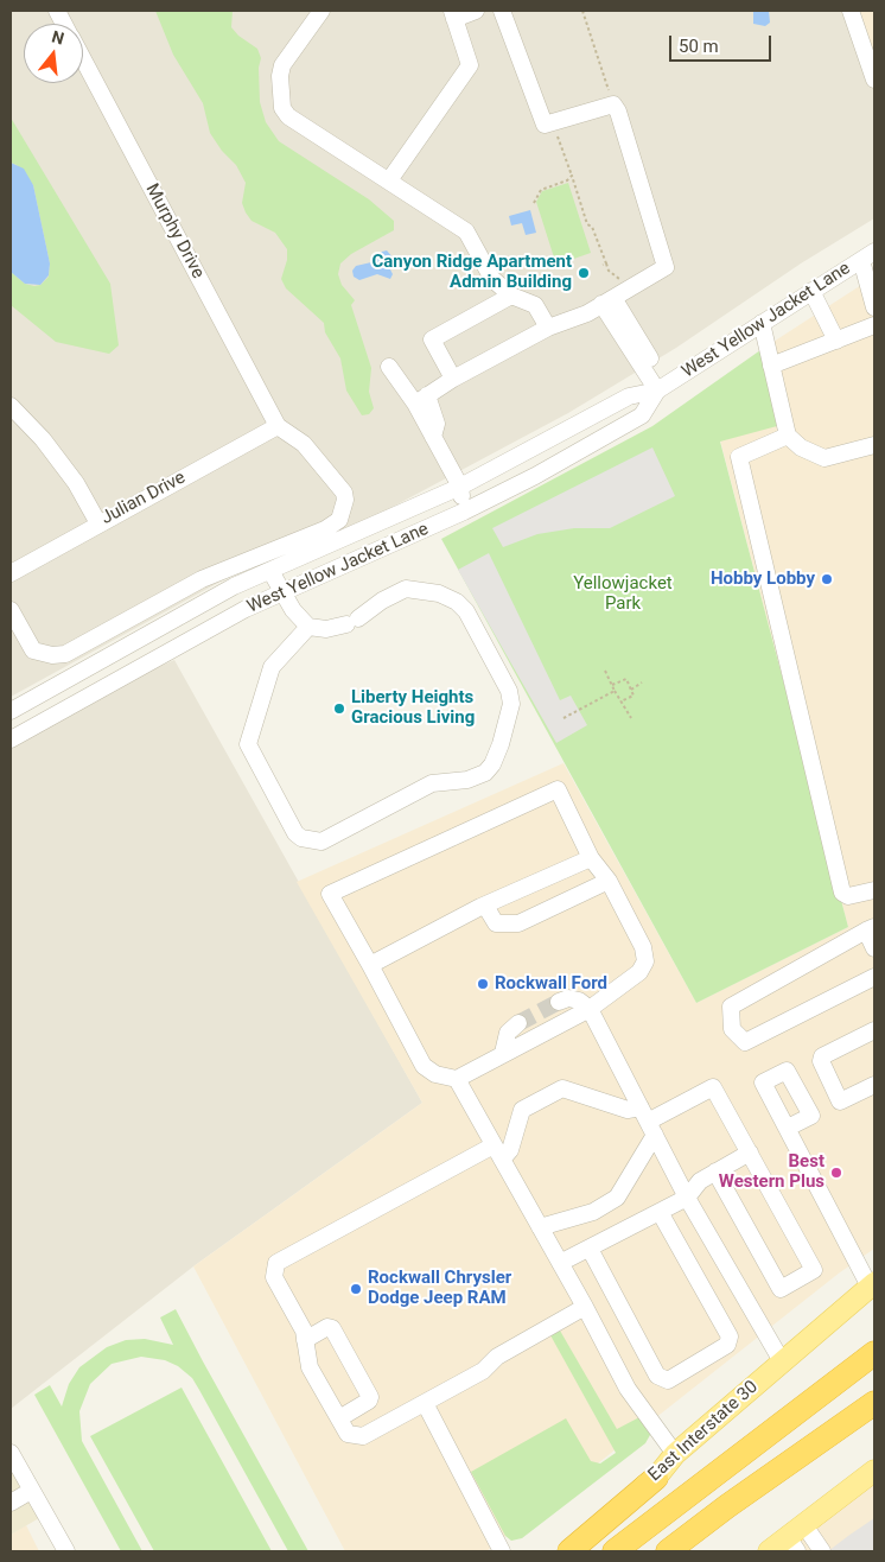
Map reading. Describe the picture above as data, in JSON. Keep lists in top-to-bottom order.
{
  "streets": {
    "main road": ["East Interstate 30"],
    "street": ["Murphy Drive", "West Yellow Jacket Lane", "Julian Drive"]
  },
  "crossings": [
    ["Murphy Drive", "Julian Drive"]
  ],
  "parks": ["Yellowjacket Park"],
  "places": [
    "Canyon Ridge Apartment Admin Building",
    "Hobby Lobby",
    "Liberty Heights Gracious Living",
    "Rockwall Ford",
    "Best Western Plus",
    "Rockwall Chrysler Dodge Jeep RAM"
  ],
  "scale_bar": "50 m",
  "north": "top"
}
